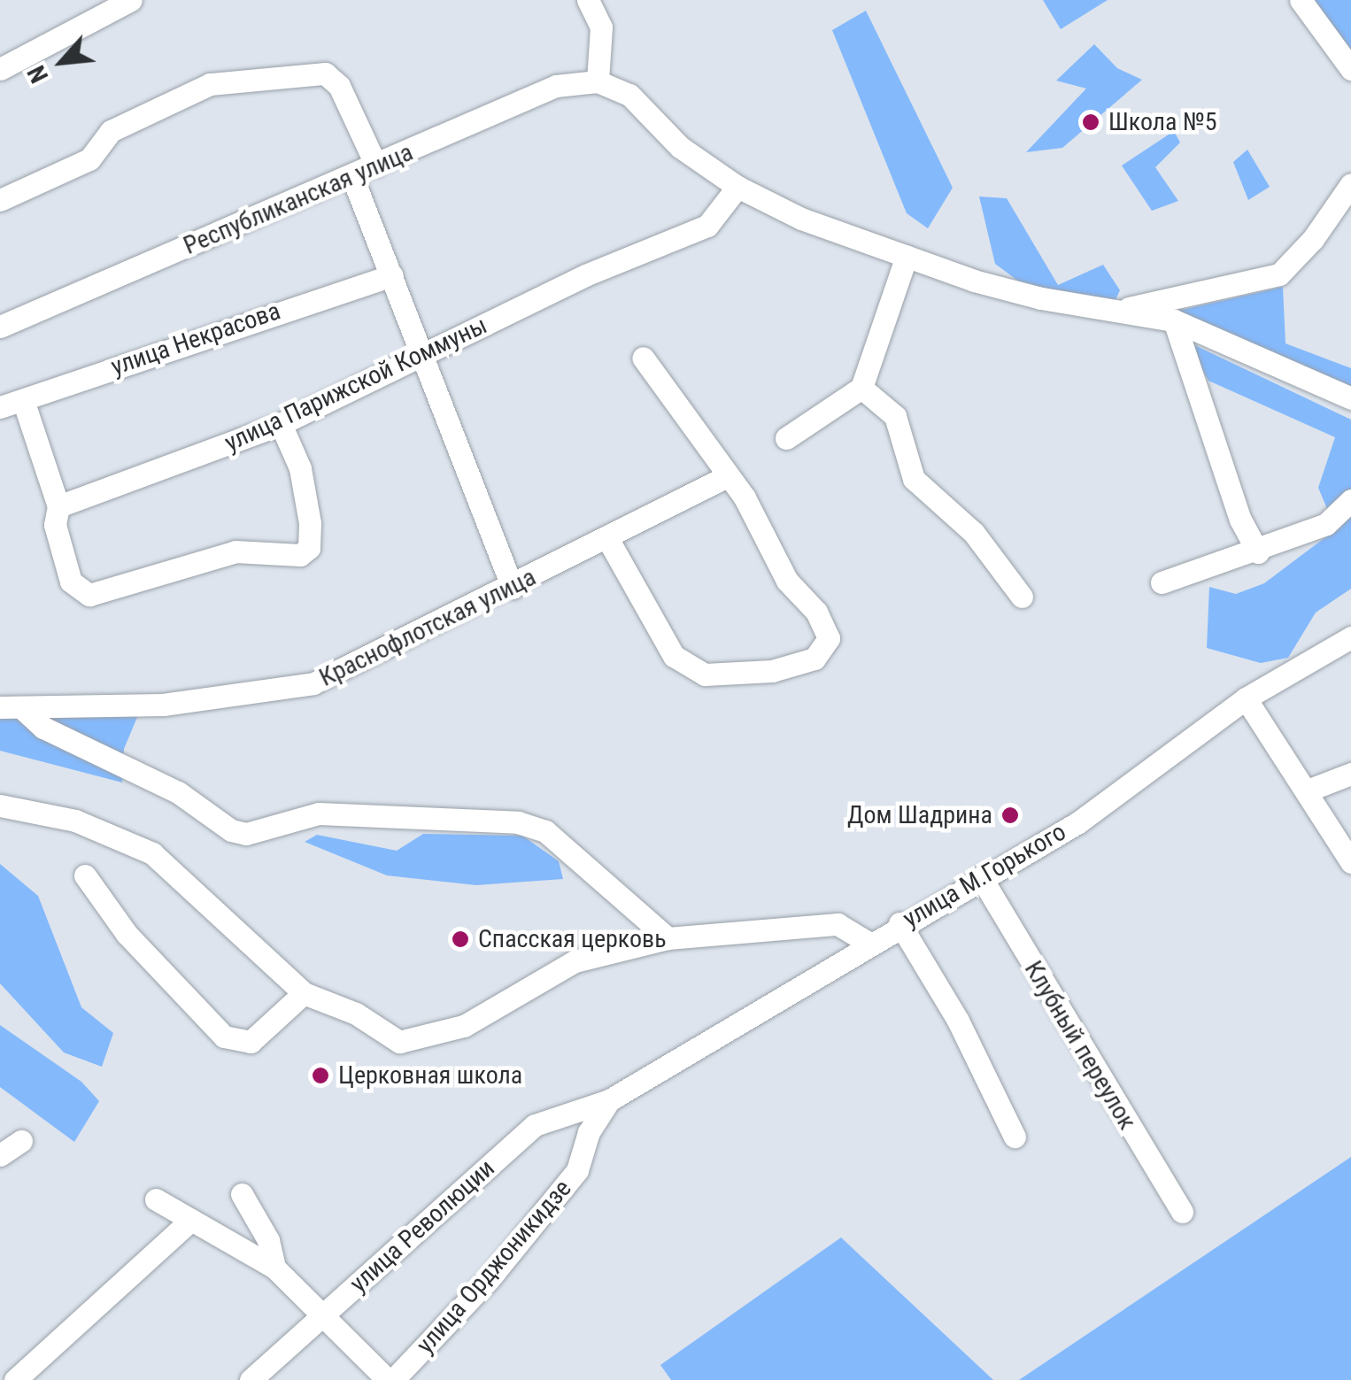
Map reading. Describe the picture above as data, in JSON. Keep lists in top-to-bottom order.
{
  "streets": {
    "street": [
      "Республиканская улица",
      "улица Некрасова",
      "улица Парижской Коммуны",
      "Краснофлотская улица",
      "улица М.Горького",
      "Клубный переулок",
      "улица Революции",
      "улица Орджоникидзе"
    ]
  },
  "crossings": [
    ["улица М.Горького", "Клубный переулок"],
    ["улица М.Горького", "улица Революции"],
    ["улица М.Горького", "улица Орджоникидзе"],
    ["улица Революции", "улица Орджоникидзе"]
  ],
  "places": [
    "Школа №5",
    "Дом Шадрина",
    "Спасская церковь",
    "Церковная школа"
  ],
  "north": "bottom left"
}
